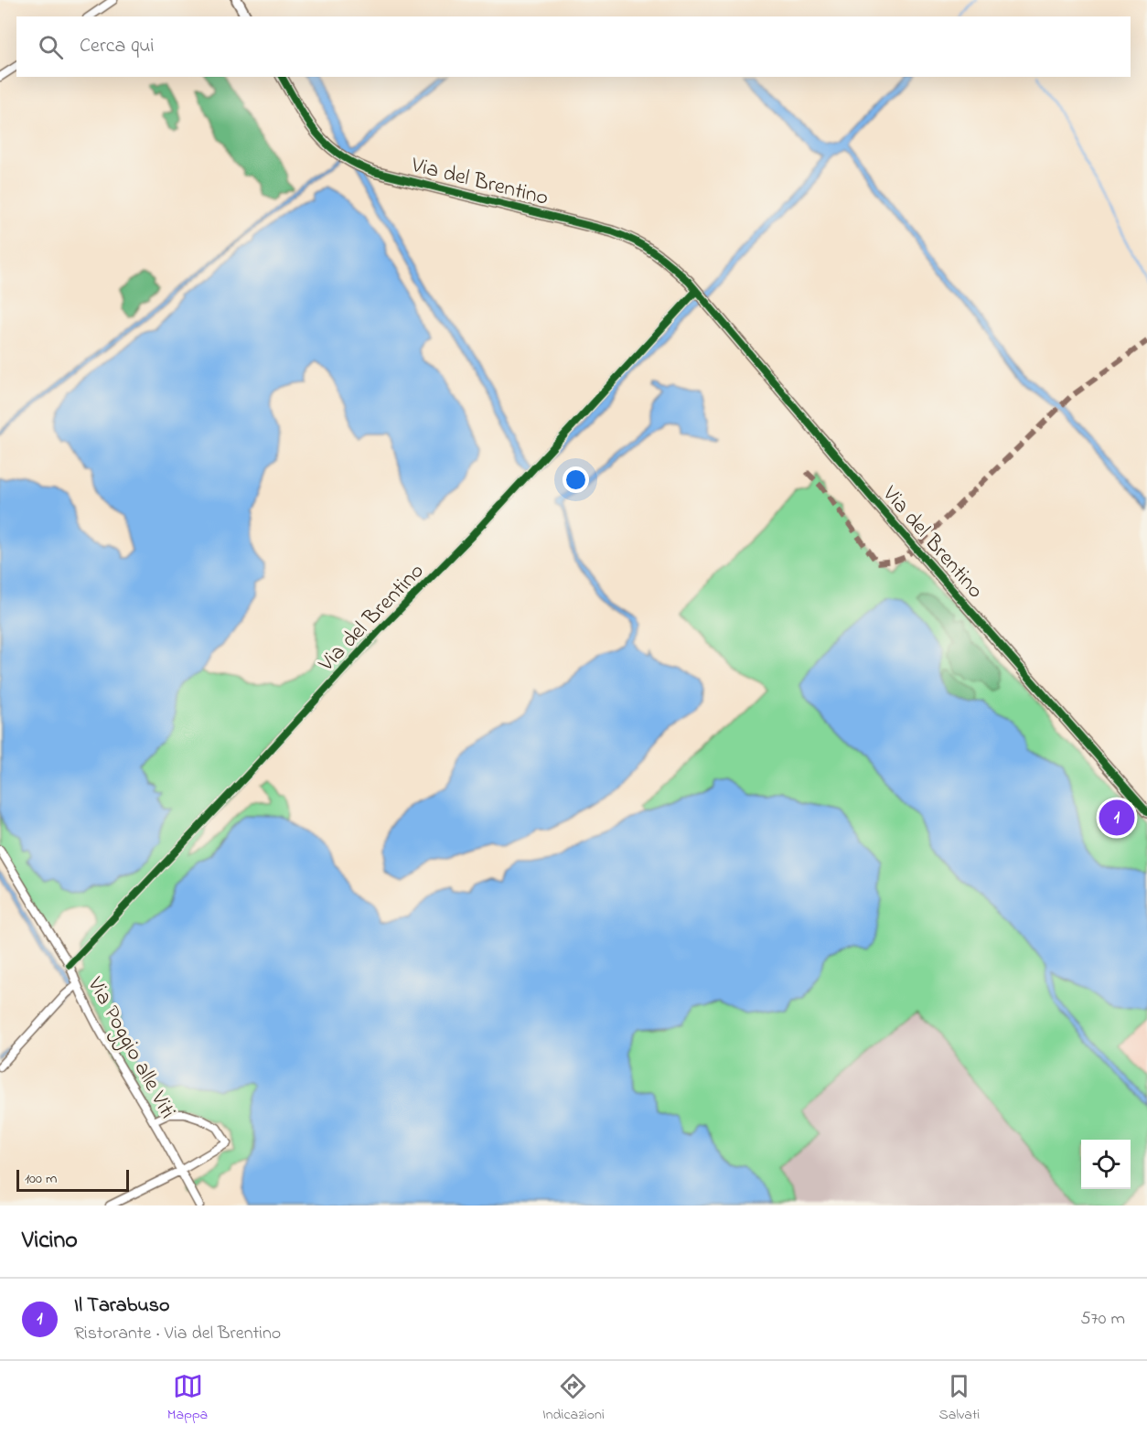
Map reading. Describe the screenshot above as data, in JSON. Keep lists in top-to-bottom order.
{
  "streets": {
    "street": ["Via del Brentino", "Via Poggio alle Viti"]
  },
  "crossings": [
    ["Via del Brentino", "Via Poggio alle Viti"]
  ],
  "scale_bar": "100 m",
  "page": {
    "search": "Cerca qui",
    "pins": "1",
    "scale": "100 m",
    "heading": "Vicino",
    "list": [
      {
        "mark": "1",
        "name": "Il Tarabuso",
        "note": "Ristorante · Via del Brentino",
        "value": "570 m"
      }
    ],
    "nav": ["Mappa", "Indicazioni", "Salvati"]
  }
}
